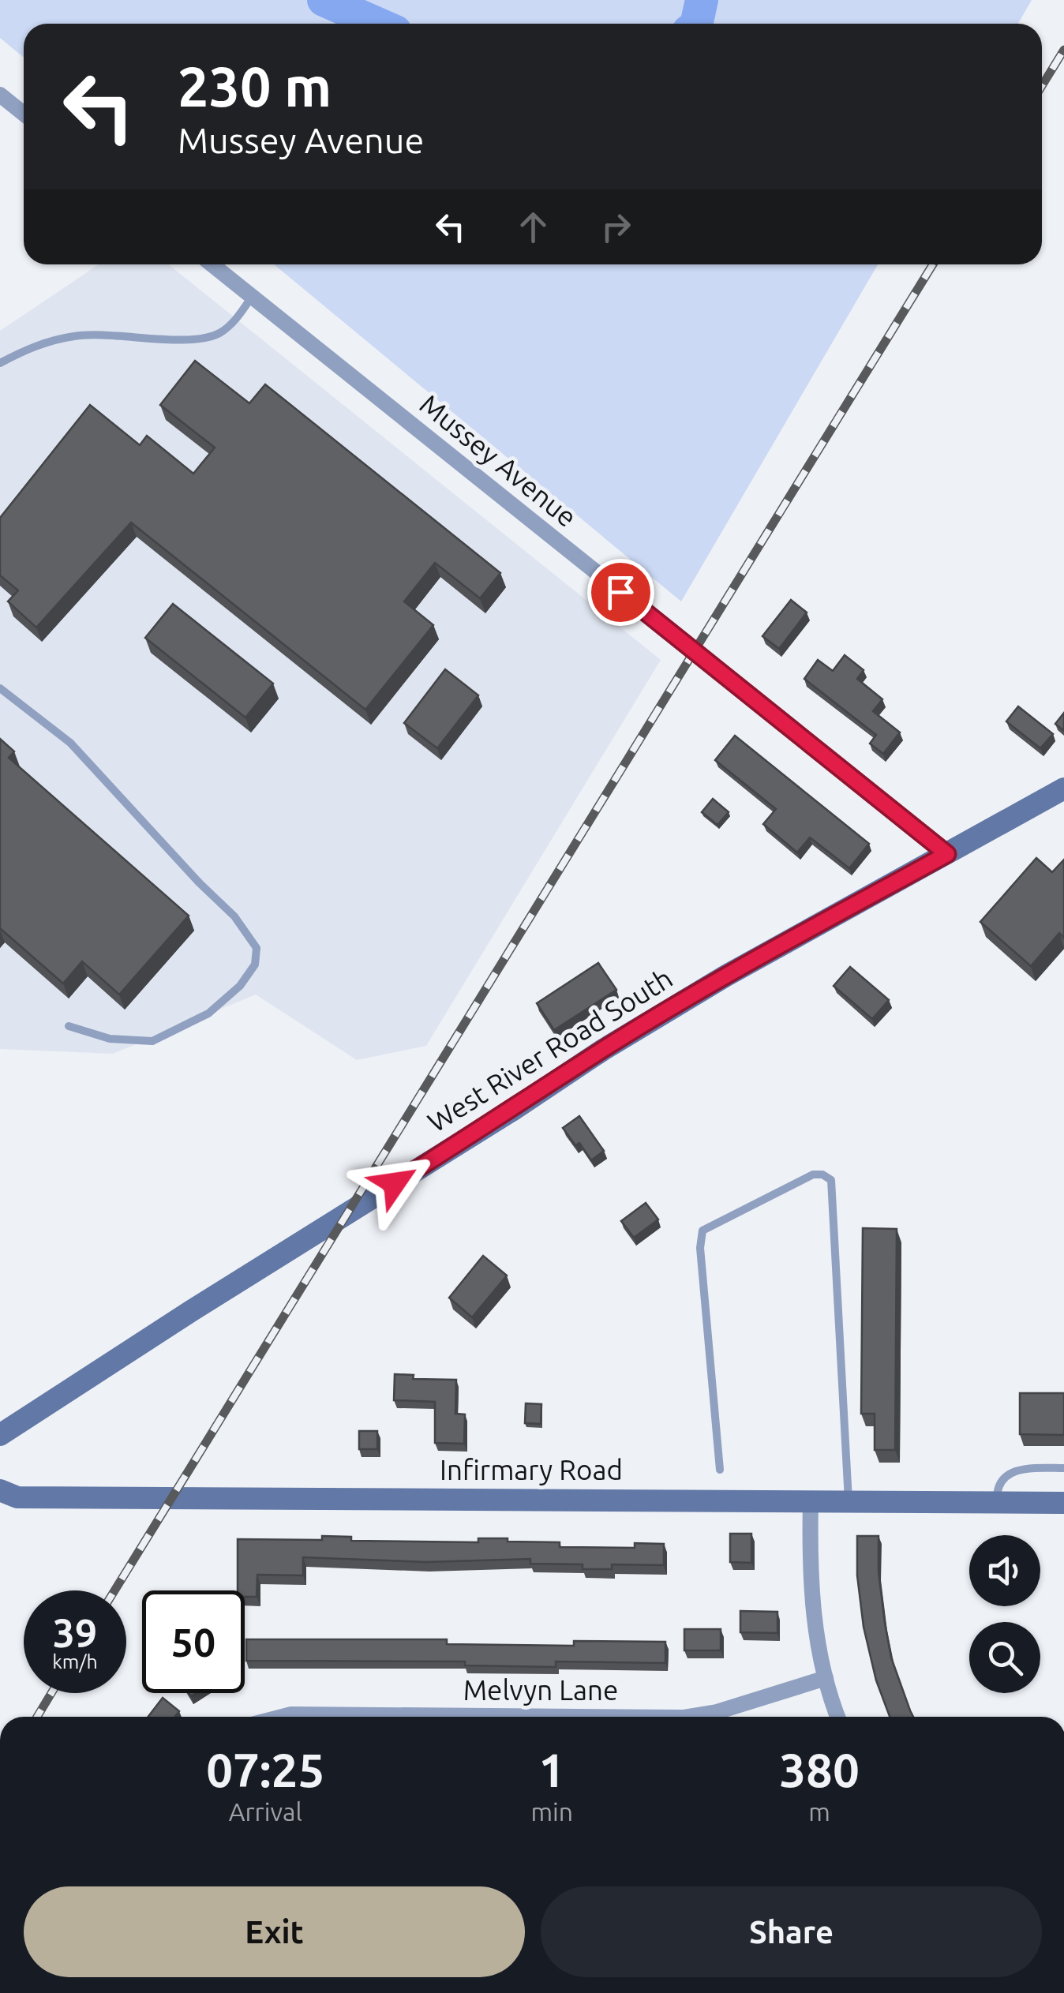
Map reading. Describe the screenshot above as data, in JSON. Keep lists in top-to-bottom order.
{
  "streets": {
    "main road": ["West River Road South", "Infirmary Road"],
    "street": ["Mussey Avenue", "Melvyn Lane"]
  },
  "crossings": [
    ["Mussey Avenue", "West River Road South"]
  ],
  "page": {
    "turn": ["230 m", "Mussey Avenue"],
    "speed": "39 km/h",
    "limit": "50",
    "eta": [
      "07:25",
      "Arrival",
      "1",
      "min",
      "380",
      "m"
    ],
    "buttons": ["Exit", "Share"]
  }
}
